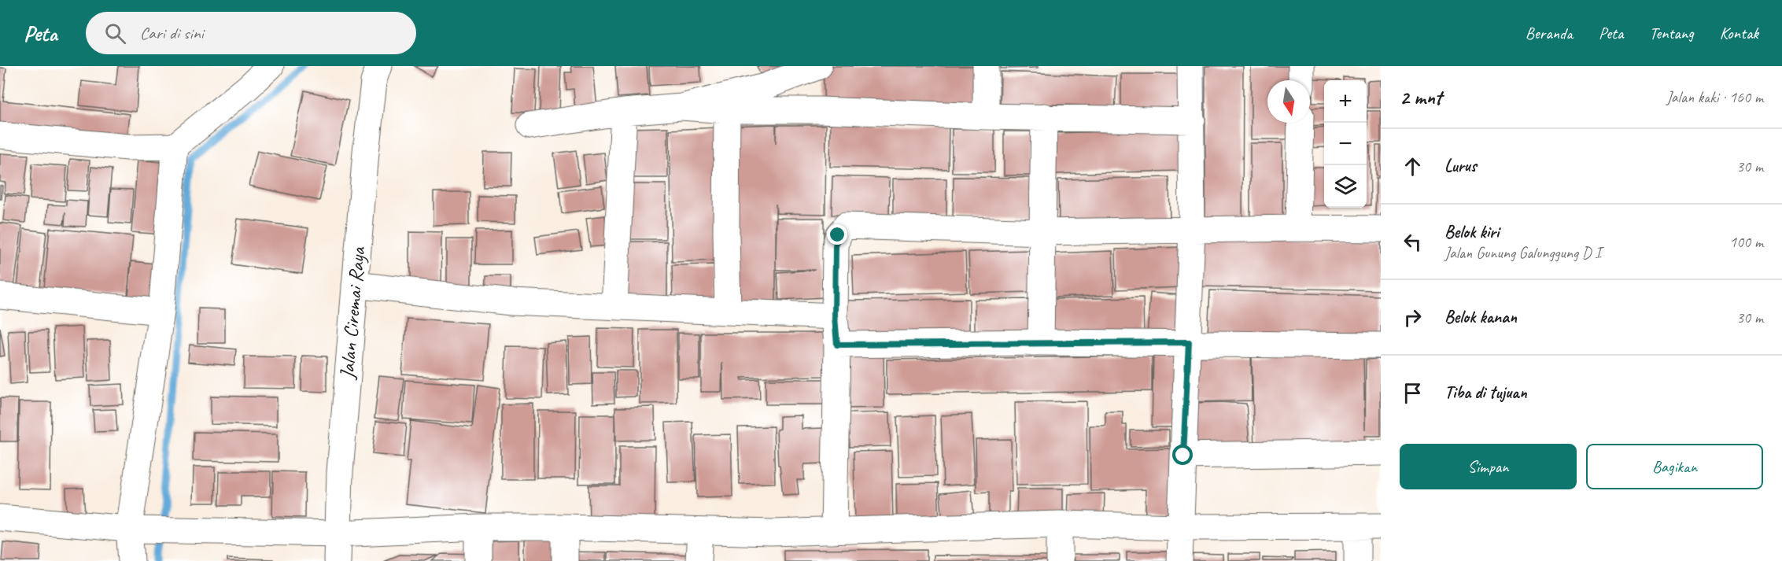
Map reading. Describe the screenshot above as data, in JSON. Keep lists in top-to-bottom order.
{
  "streets": {
    "street": ["Jalan Ciremai Raya"]
  },
  "north": "bottom",
  "page": {
    "header": "Peta",
    "search": "Cari di sini",
    "nav": [
      "Beranda",
      "Peta",
      "Tentang",
      "Kontak"
    ],
    "heading": ["2 mnt", "Jalan kaki · 160 m"],
    "map_buttons": ["+", "−"],
    "list": [
      ["Lurus", "30 m"],
      ["Belok kiri", "Jalan Gunung Galunggung D I", "100 m"],
      ["Belok kanan", "30 m"],
      "Tiba di tujuan"
    ],
    "buttons": ["Simpan", "Bagikan"]
  }
}
